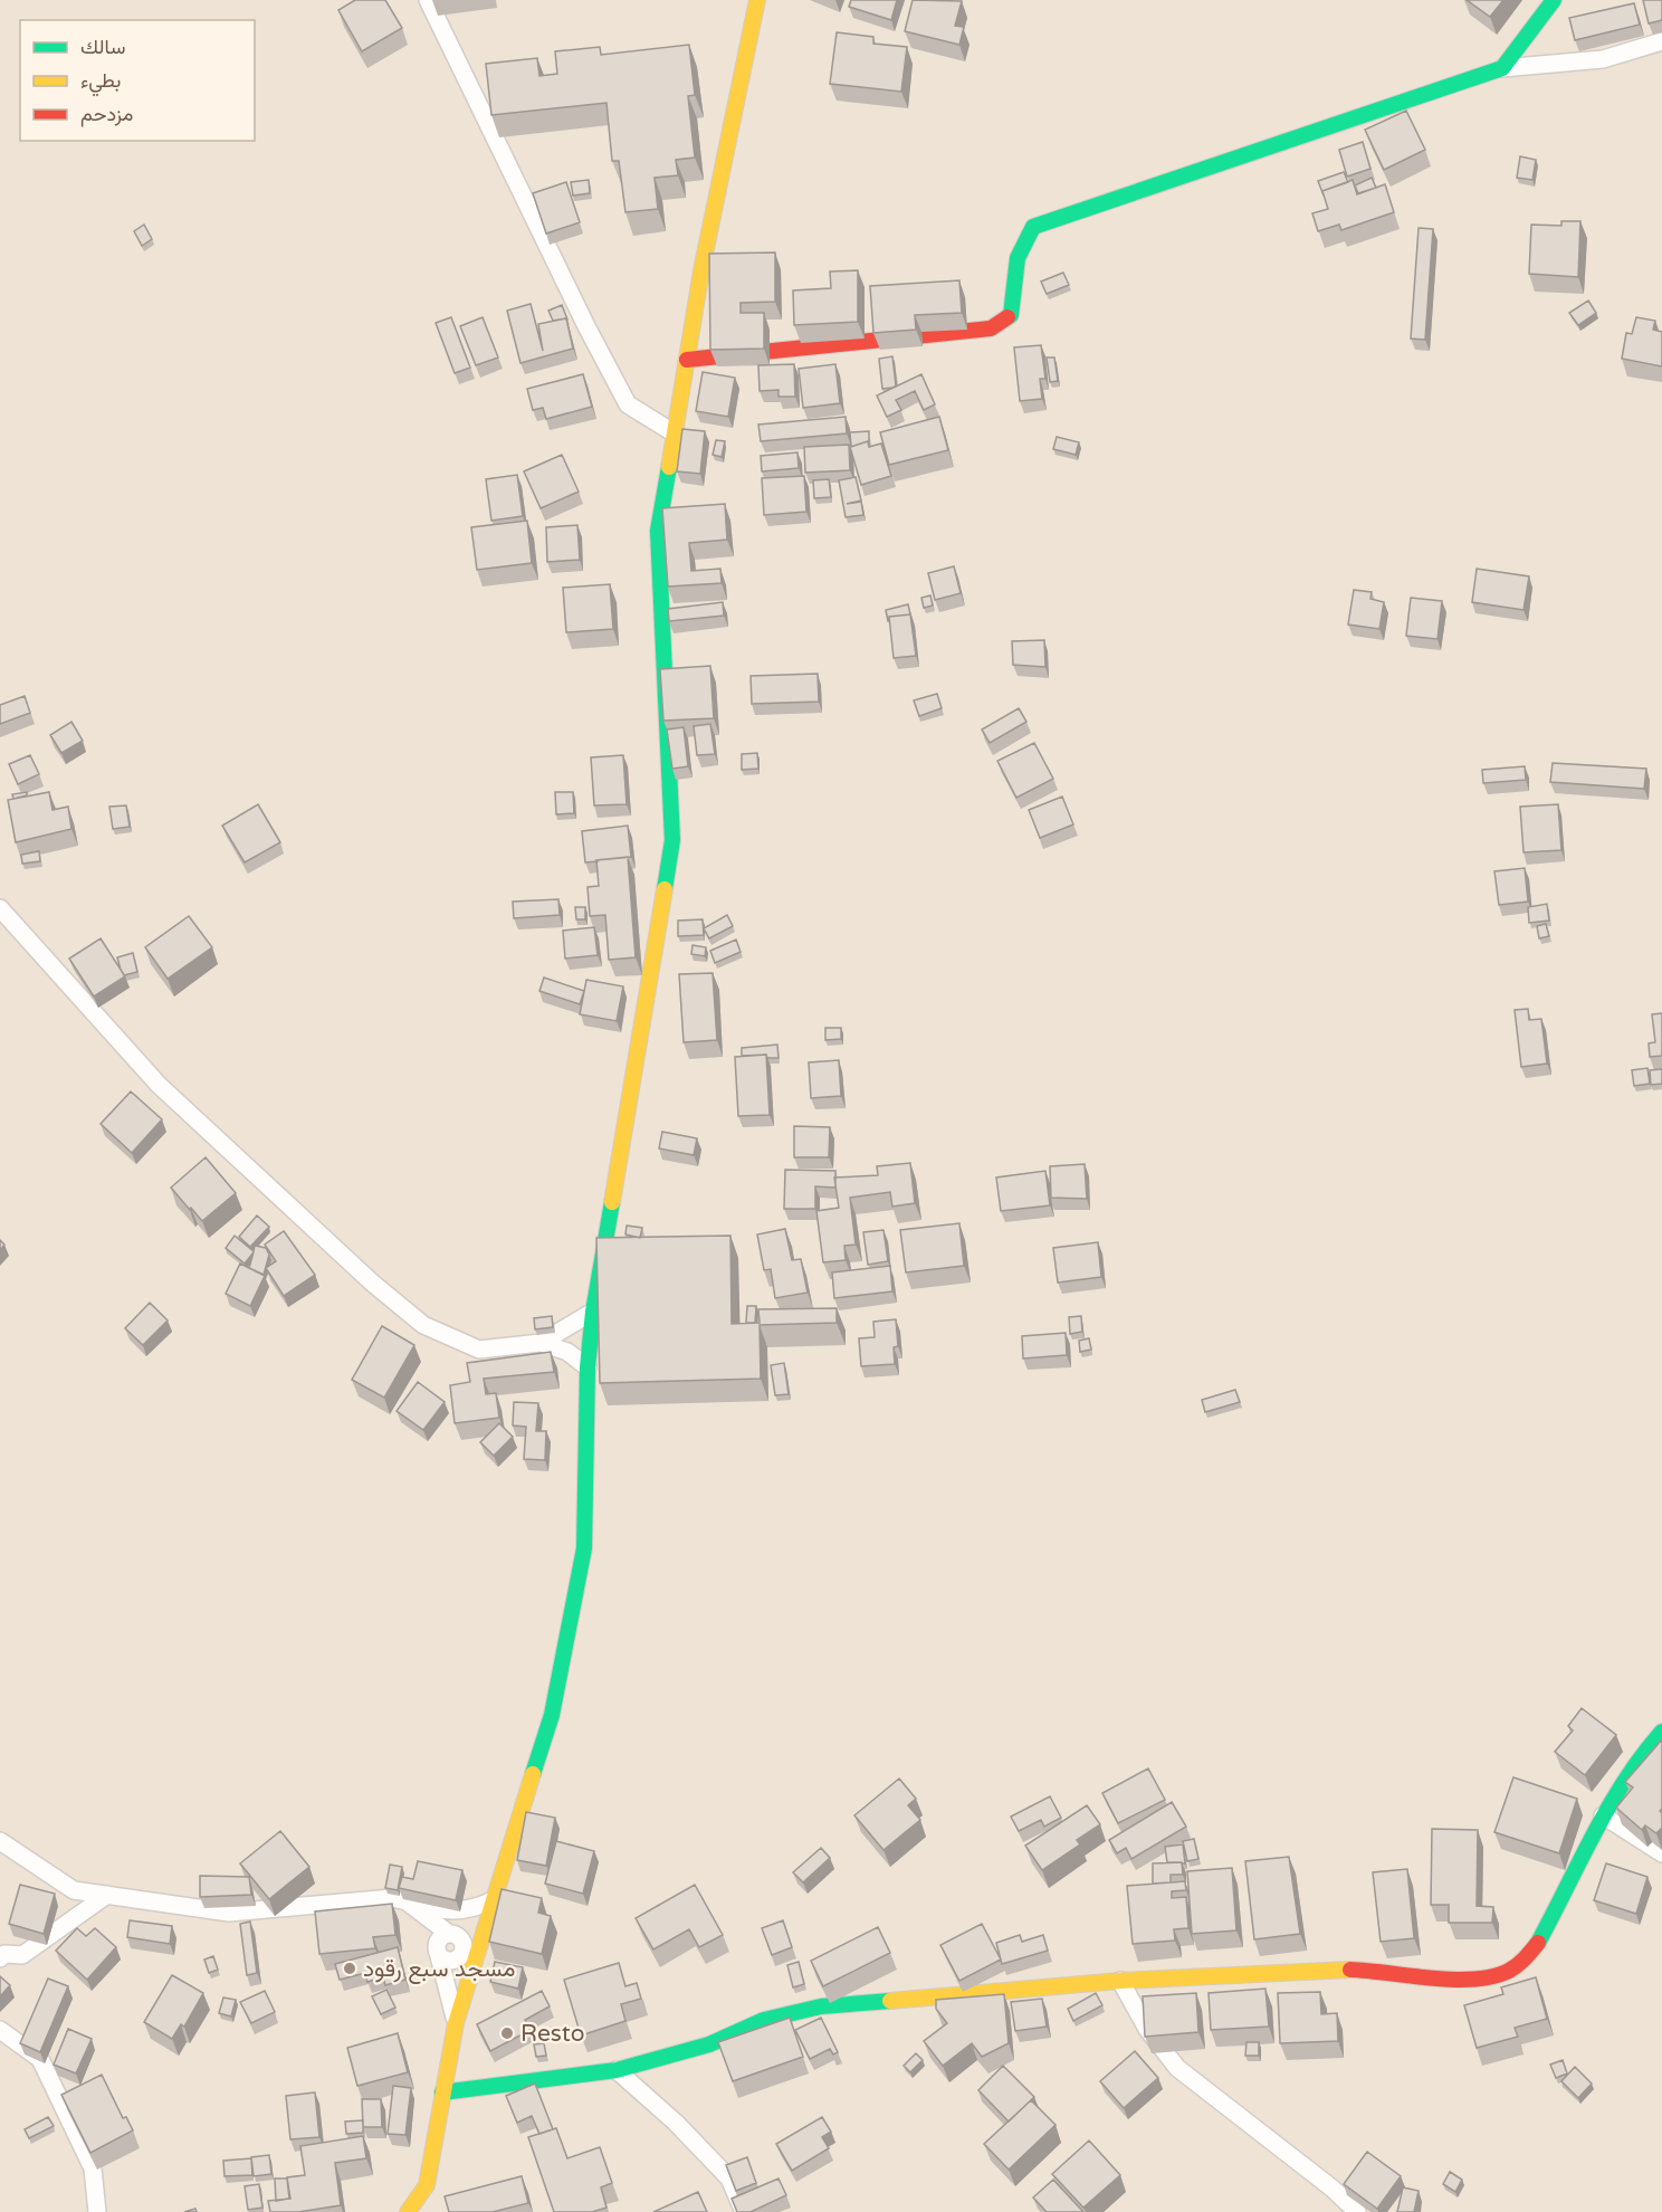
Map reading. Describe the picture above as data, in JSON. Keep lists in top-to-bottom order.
{
  "places": ["مسجد سبع رقود", "Resto"],
  "legend": ["سالك", "بطيء", "مزدحم"]
}
